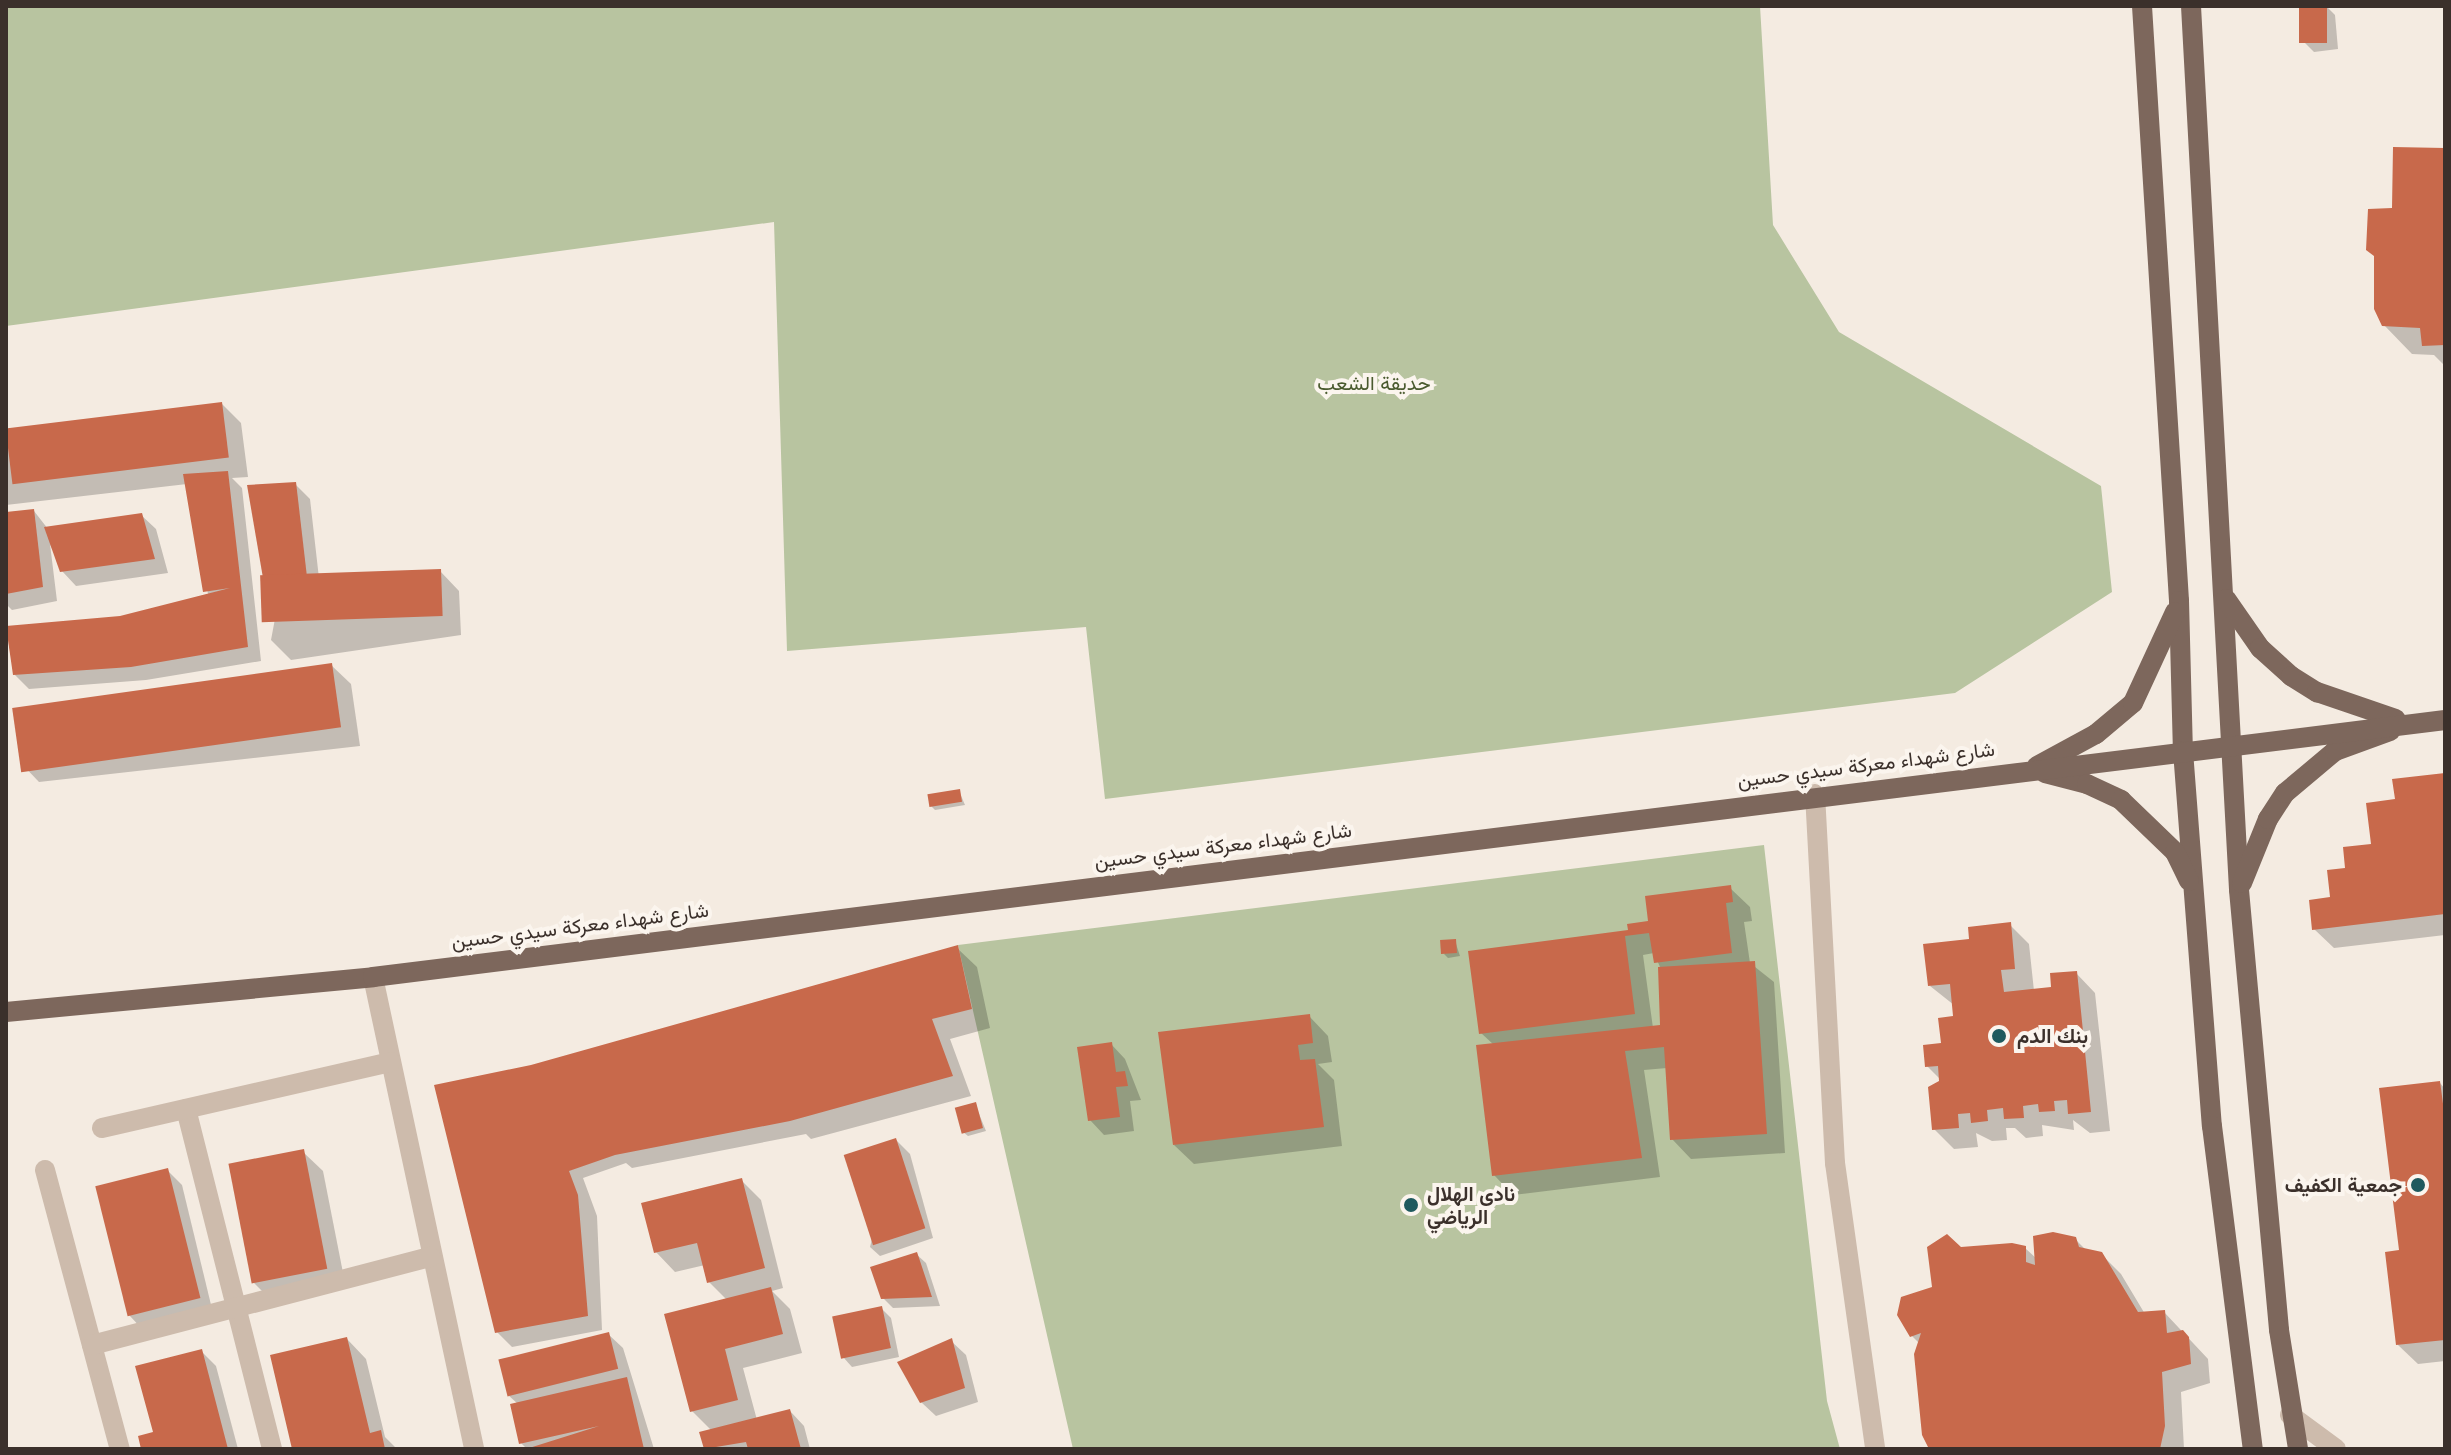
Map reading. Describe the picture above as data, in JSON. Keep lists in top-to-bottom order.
{
  "streets": {
    "main road": ["شارع شهداء معركة سيدي حسين"]
  },
  "parks": ["حديقة الشعب"],
  "places": ["بنك الدم", "جمعية الكفيف", "نادي الهلال الرياضي"]
}
